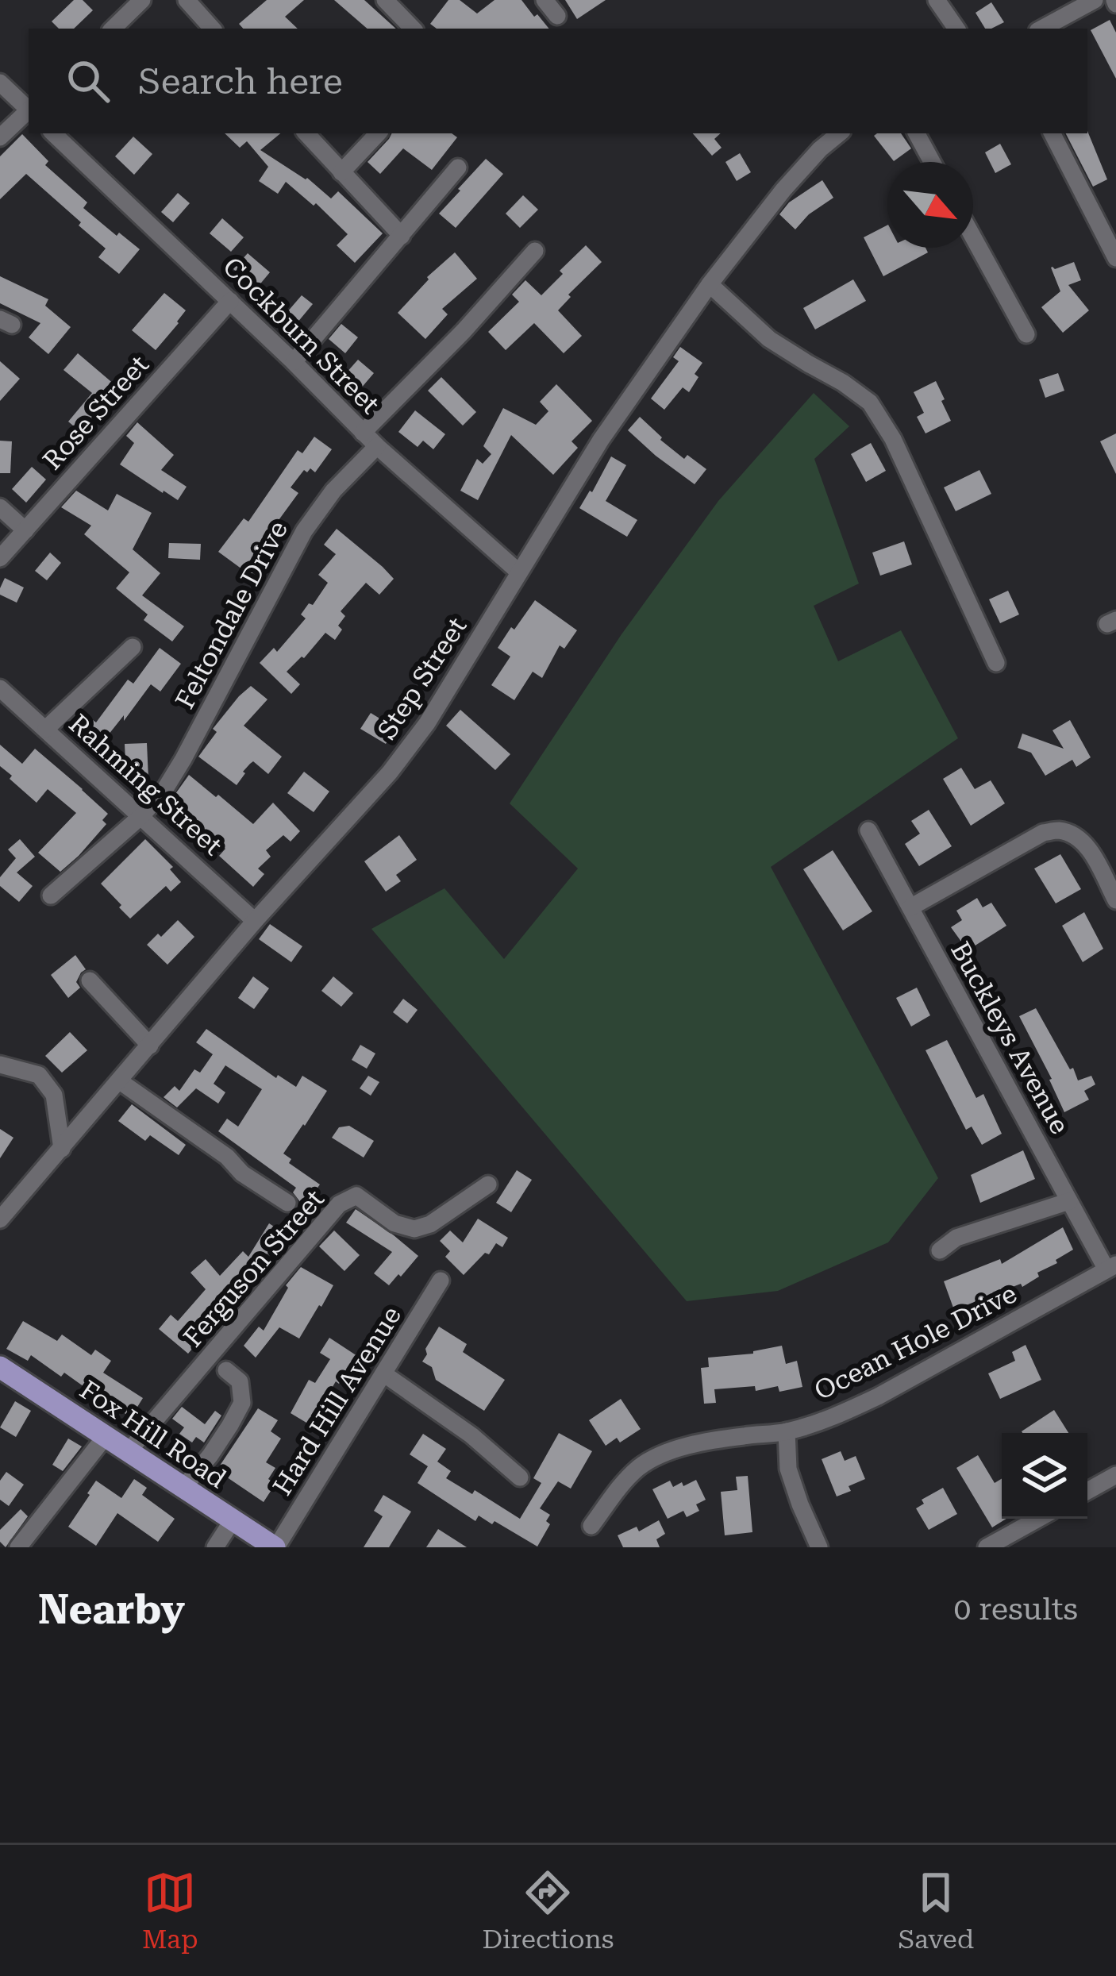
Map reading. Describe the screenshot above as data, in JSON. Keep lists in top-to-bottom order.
{
  "streets": {
    "main road": ["Fox Hill Road"],
    "street": [
      "Cockburn Street",
      "Rose Street",
      "Feltondale Drive",
      "Step Street",
      "Rahming Street",
      "Buckleys Avenue",
      "Ferguson Street",
      "Ocean Hole Drive",
      "Hard Hill Avenue"
    ]
  },
  "crossings": [
    ["Cockburn Street", "Rose Street"],
    ["Cockburn Street", "Feltondale Drive"],
    ["Cockburn Street", "Step Street"],
    ["Feltondale Drive", "Rahming Street"],
    ["Step Street", "Rahming Street"],
    ["Buckleys Avenue", "Ocean Hole Drive"],
    ["Ferguson Street", "Fox Hill Road"],
    ["Hard Hill Avenue", "Fox Hill Road"]
  ],
  "north": "bottom right",
  "page": {
    "search": "Search here",
    "heading": ["Nearby", "0 results"],
    "nav": ["Map", "Directions", "Saved"]
  }
}
